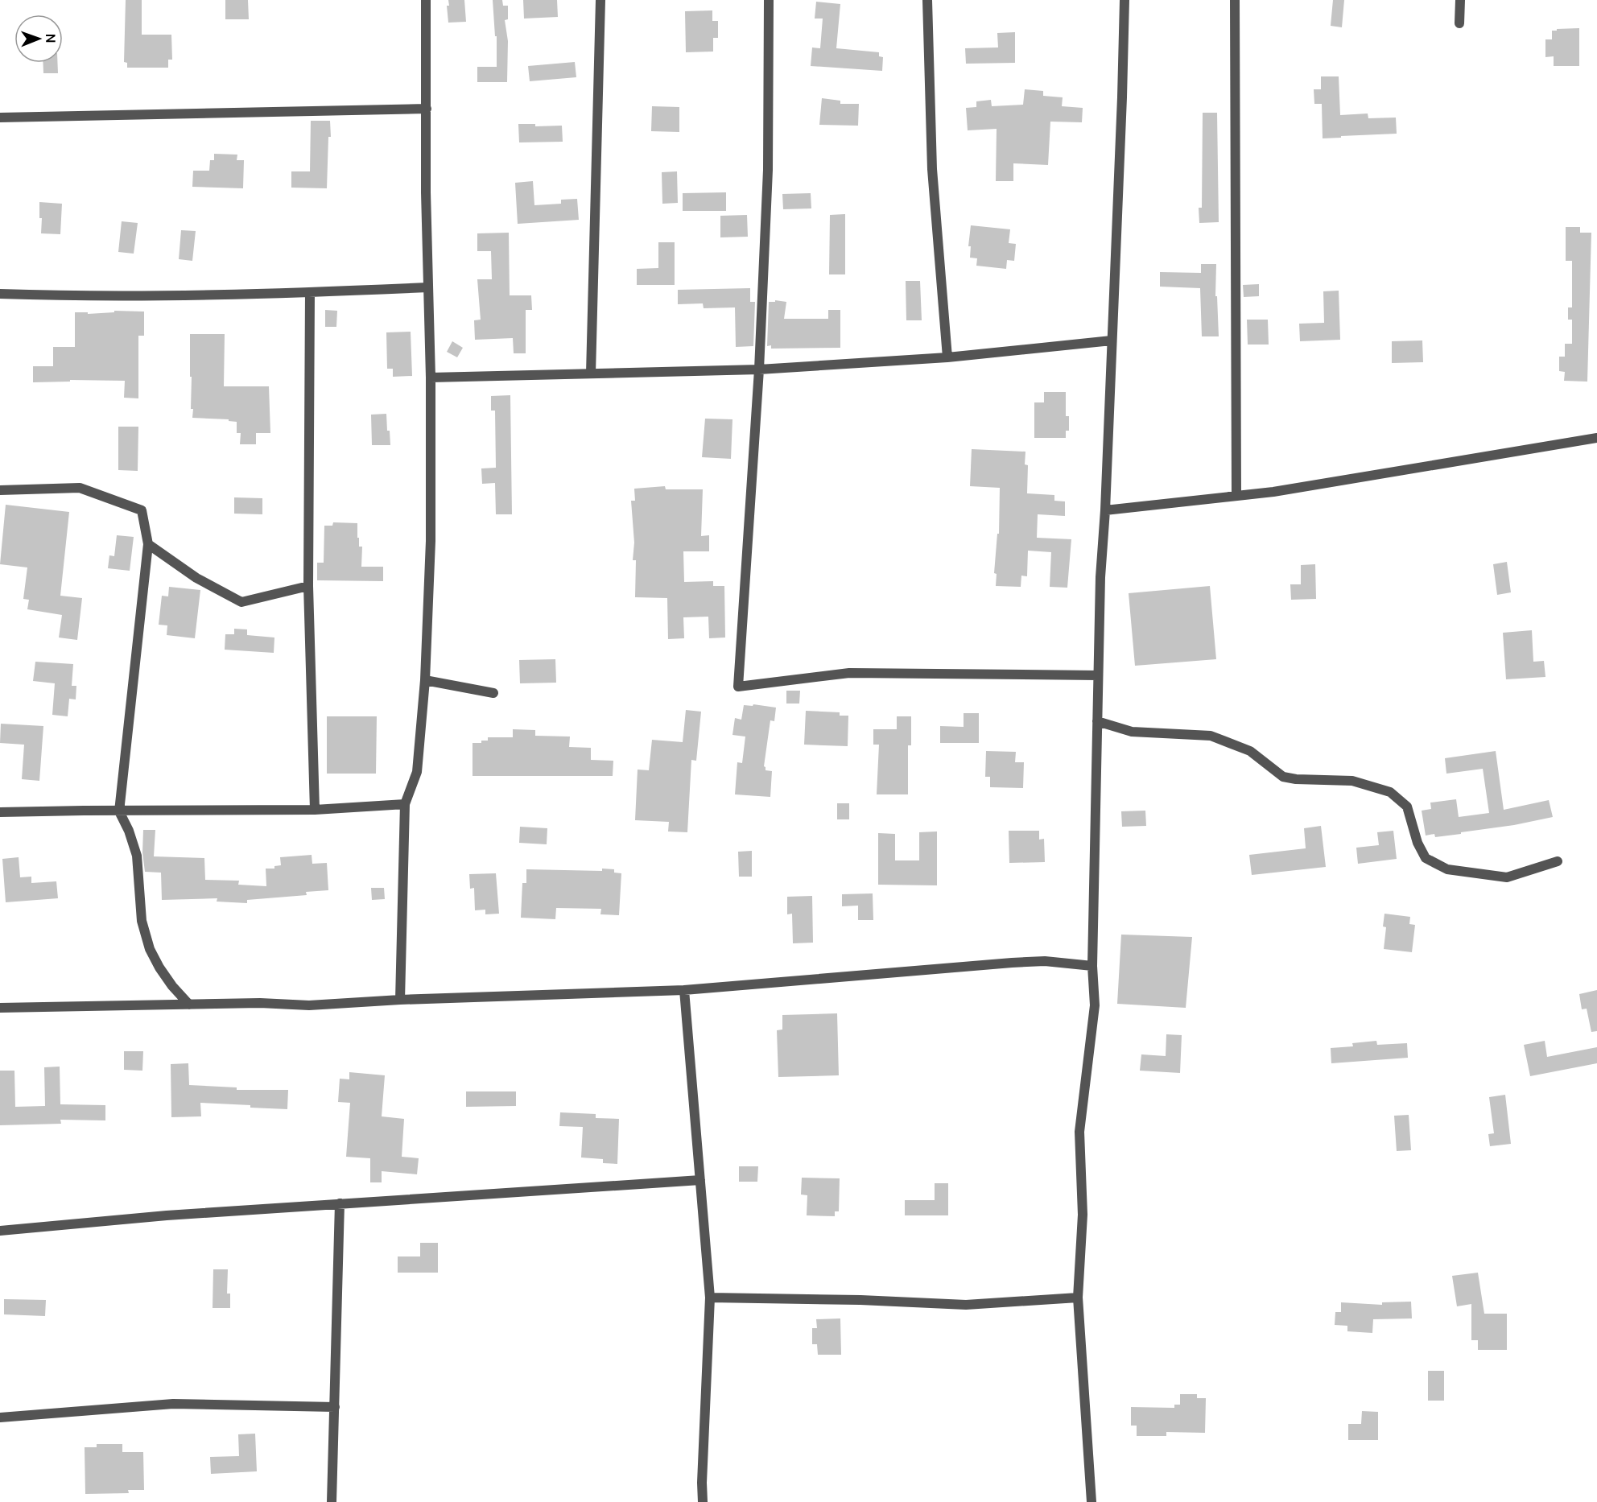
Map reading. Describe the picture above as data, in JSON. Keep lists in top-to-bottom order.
{
  "north": "right"
}
